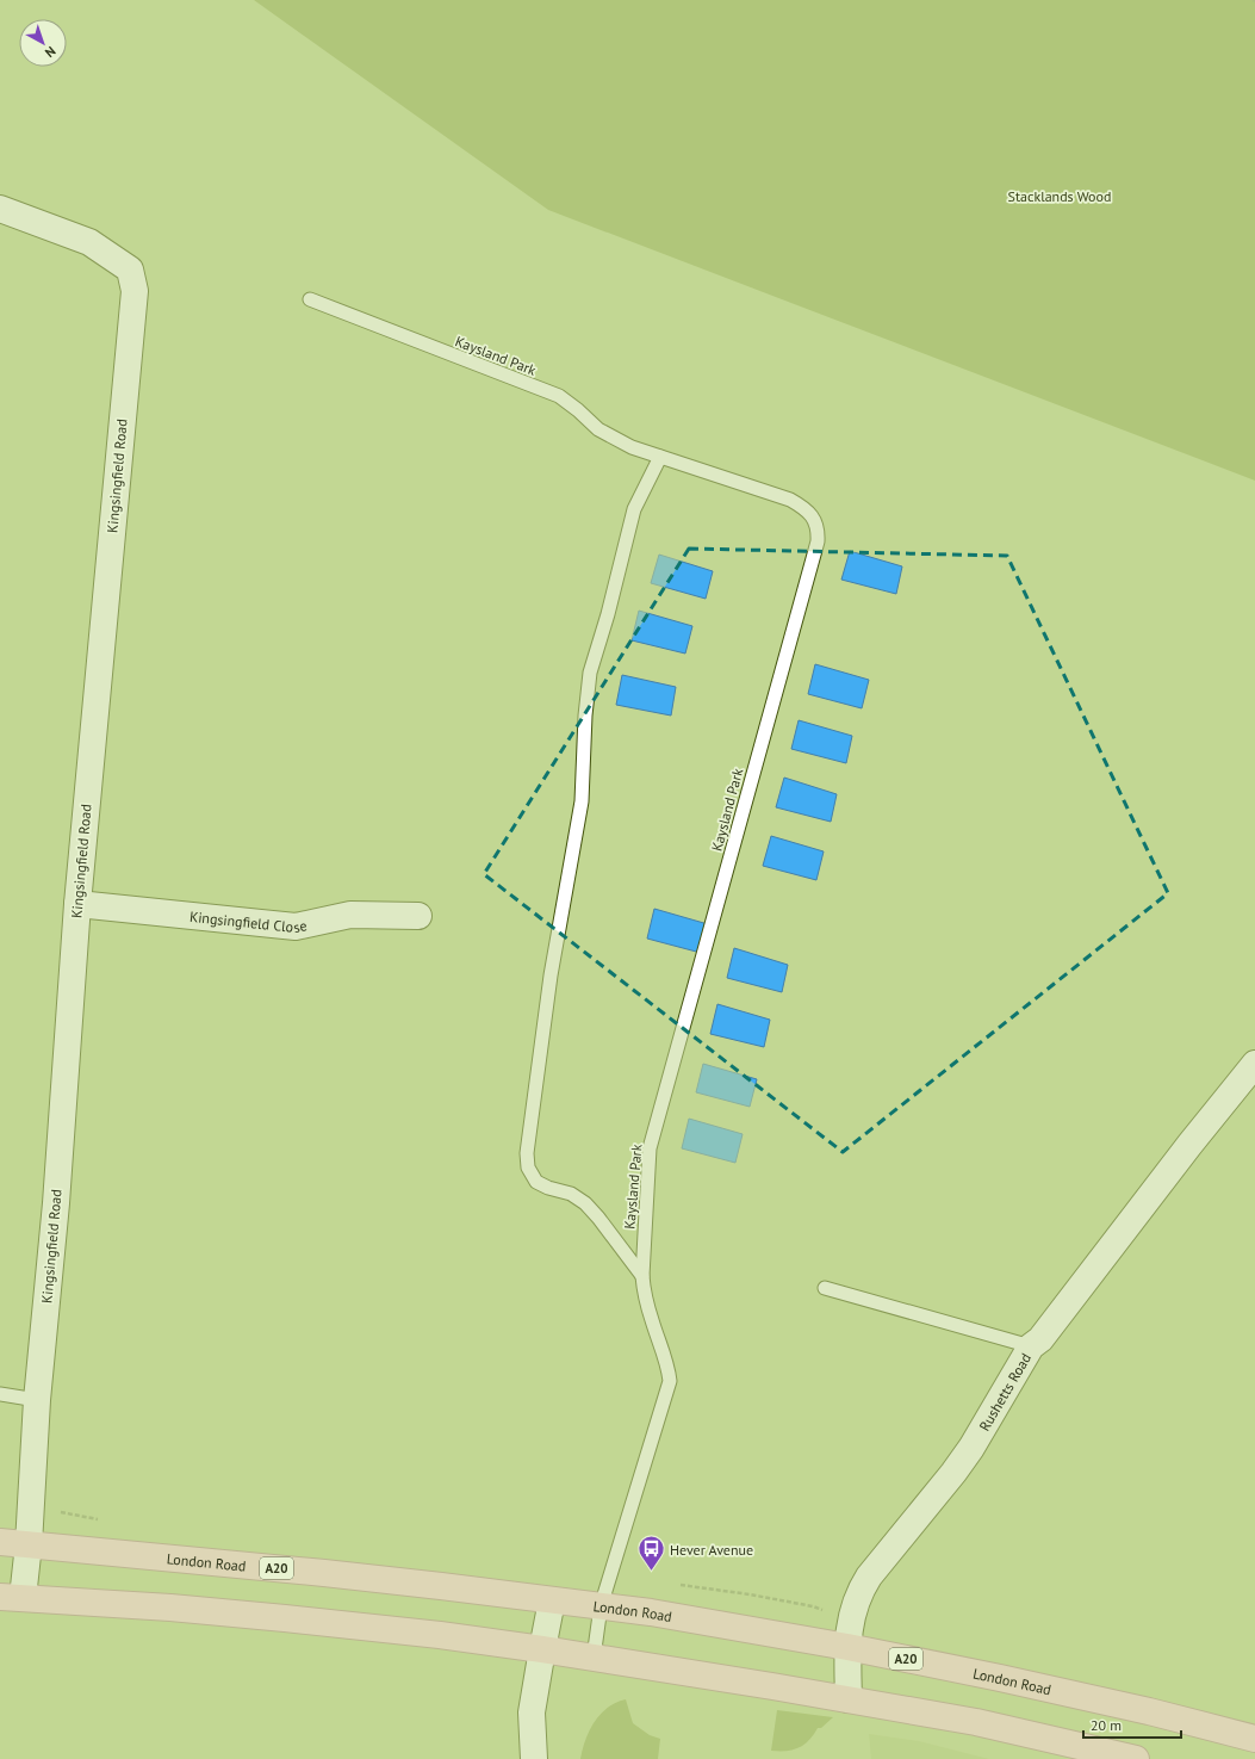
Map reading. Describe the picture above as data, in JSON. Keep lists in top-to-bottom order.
{
  "streets": {
    "main road": ["London Road", "A20"],
    "street": ["Kingsingfield Road", "Kingsingfield Close", "Rushetts Road"],
    "lane": ["Kaysland Park"]
  },
  "crossings": [
    ["Kaysland Park", "London Road"],
    ["Kingsingfield Road", "Kingsingfield Close"],
    ["Kingsingfield Road", "London Road"],
    ["Rushetts Road", "London Road"]
  ],
  "parks": ["Stacklands Wood"],
  "places": {
    "bus stop": ["Hever Avenue"]
  },
  "scale_bar": "20 m",
  "north": "bottom right"
}
